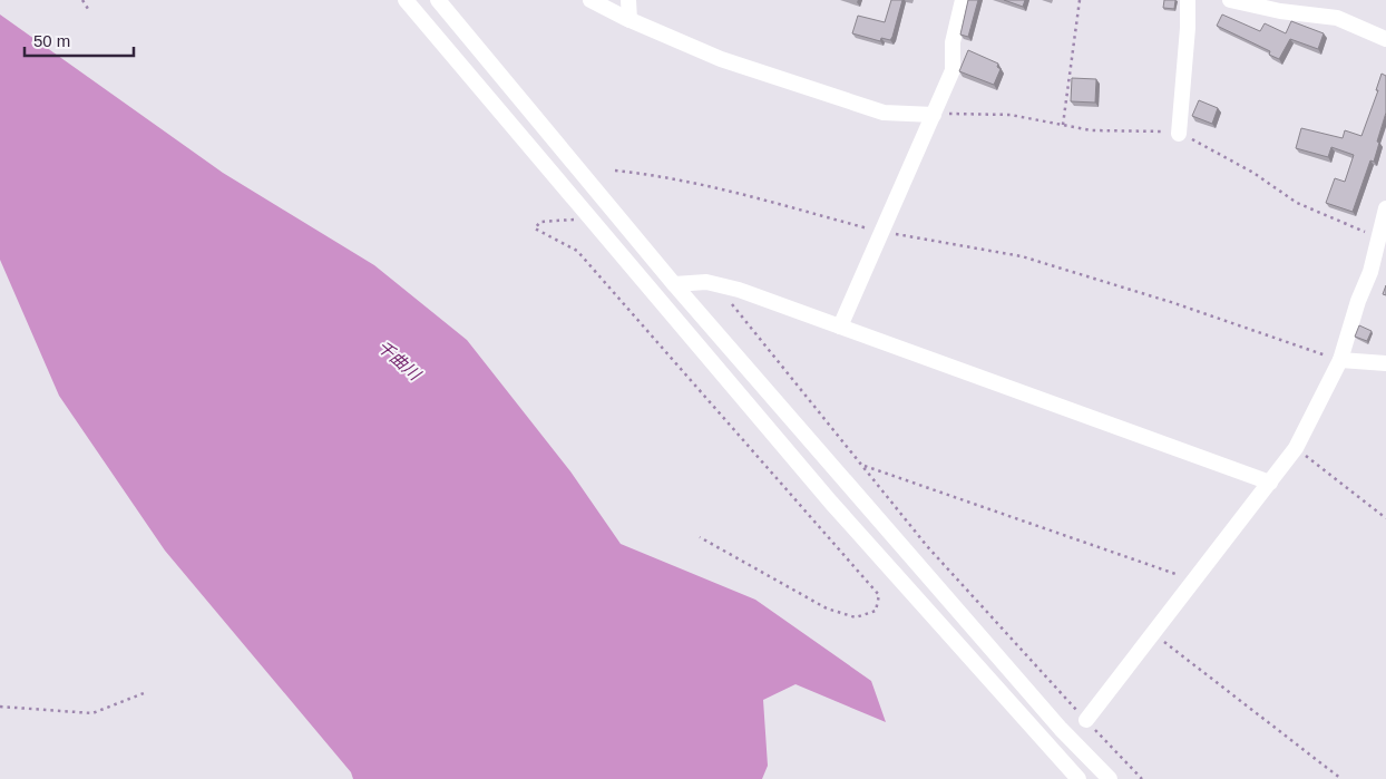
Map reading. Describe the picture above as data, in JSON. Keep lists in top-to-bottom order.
{
  "water": ["千曲川"],
  "scale_bar": "50 m"
}
